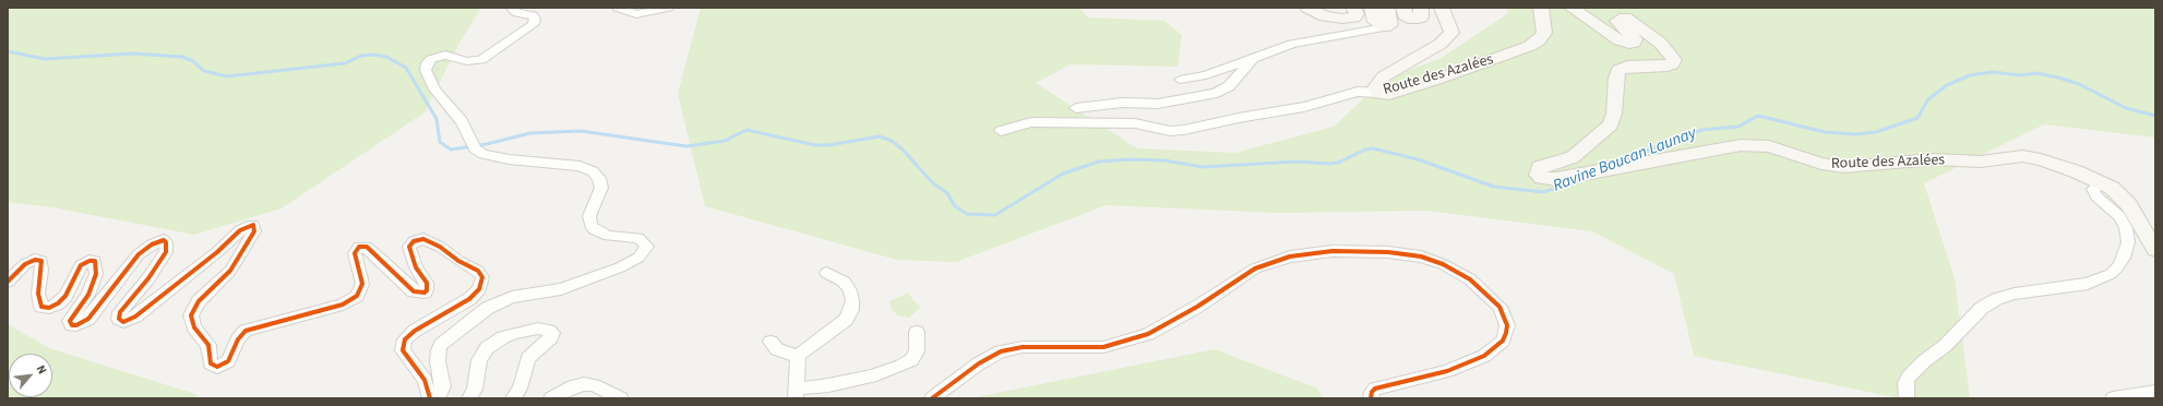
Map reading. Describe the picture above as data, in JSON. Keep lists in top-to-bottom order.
{
  "streets": {
    "main road": ["Route des Azalées"]
  },
  "water": ["Ravine Boucan Launay"],
  "north": "top right"
}
